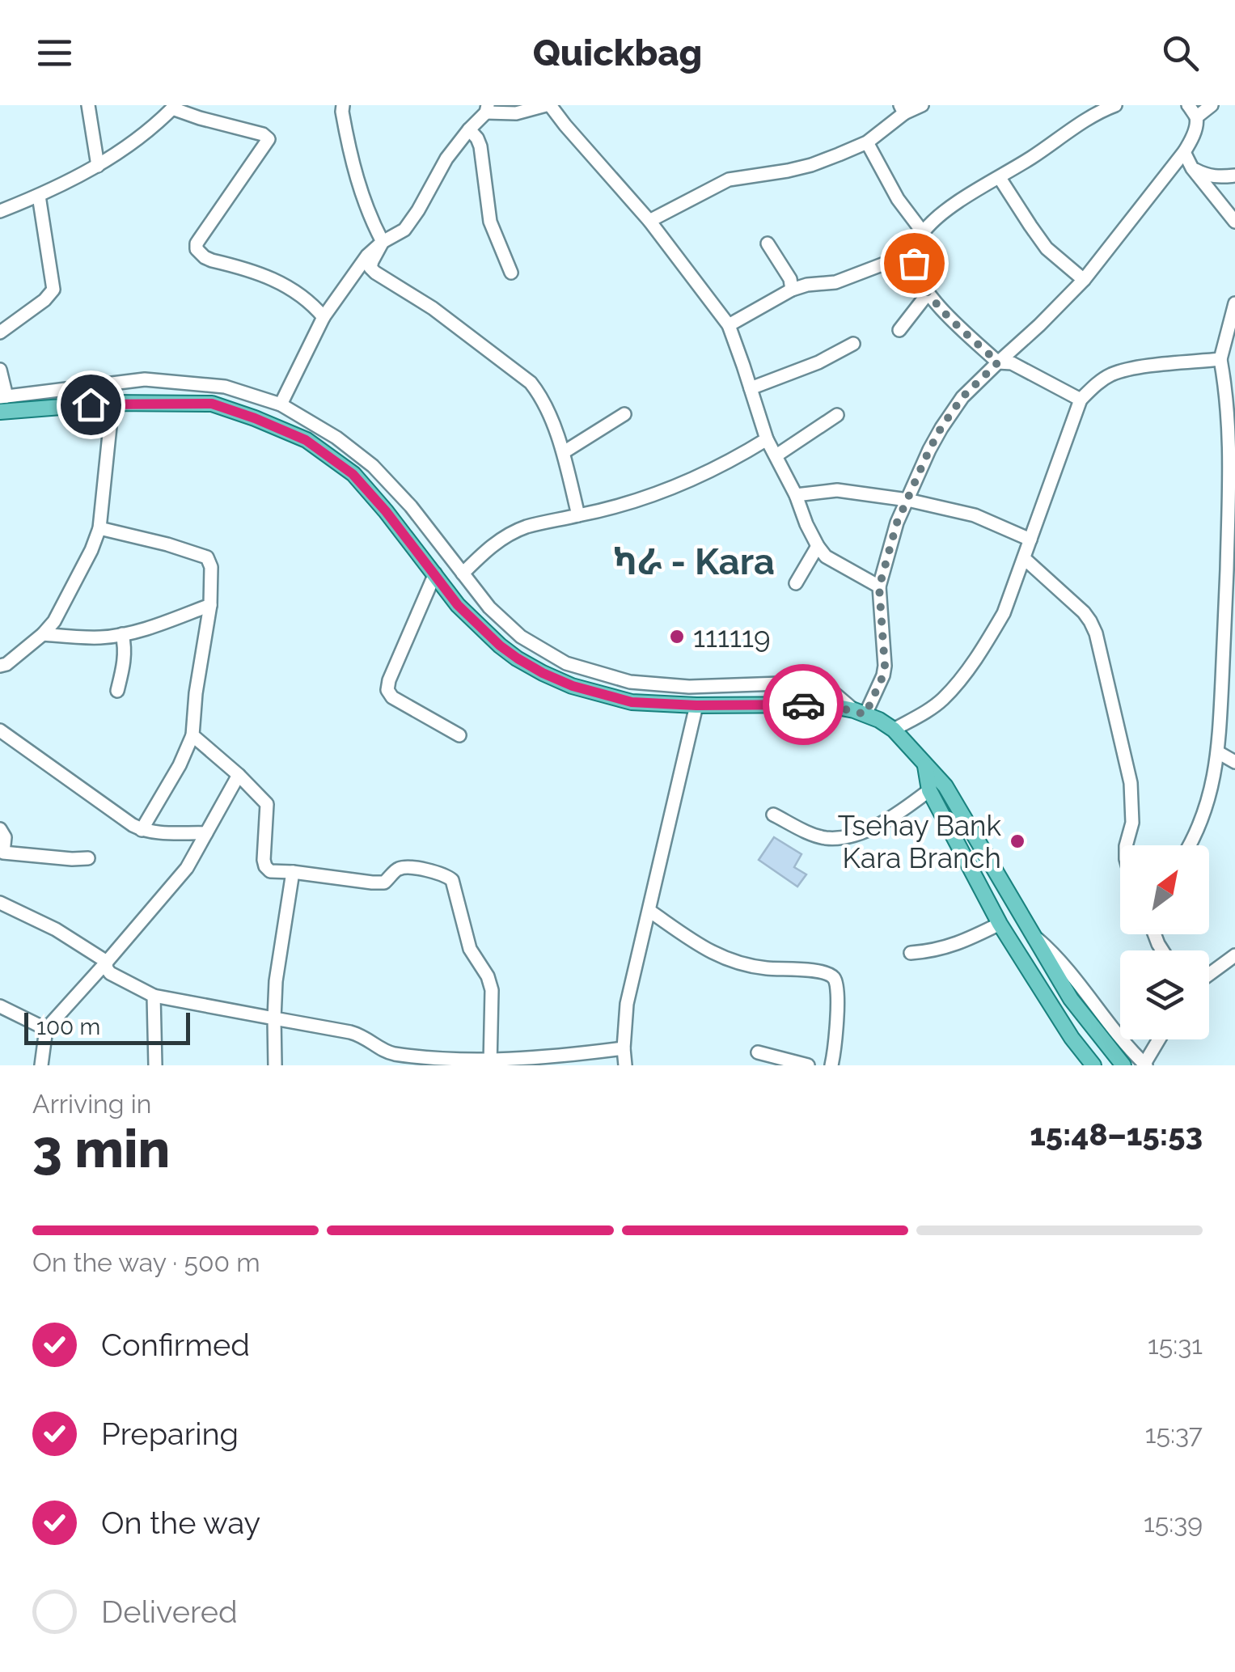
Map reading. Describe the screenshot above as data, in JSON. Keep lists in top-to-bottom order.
{
  "districts": ["ካራ - Kara"],
  "places": ["111119", "Tsehay Bank Kara Branch"],
  "scale_bar": "100 m",
  "north": "top right",
  "page": {
    "header": "Quickbag",
    "scale": "100 m",
    "heading": ["3 min", "Arriving in", "15:48–15:53"],
    "bar": "On the way · 500 m",
    "list": [
      ["Confirmed", "15:31"],
      ["Preparing", "15:37"],
      ["On the way", "15:39"],
      "Delivered"
    ]
  }
}
